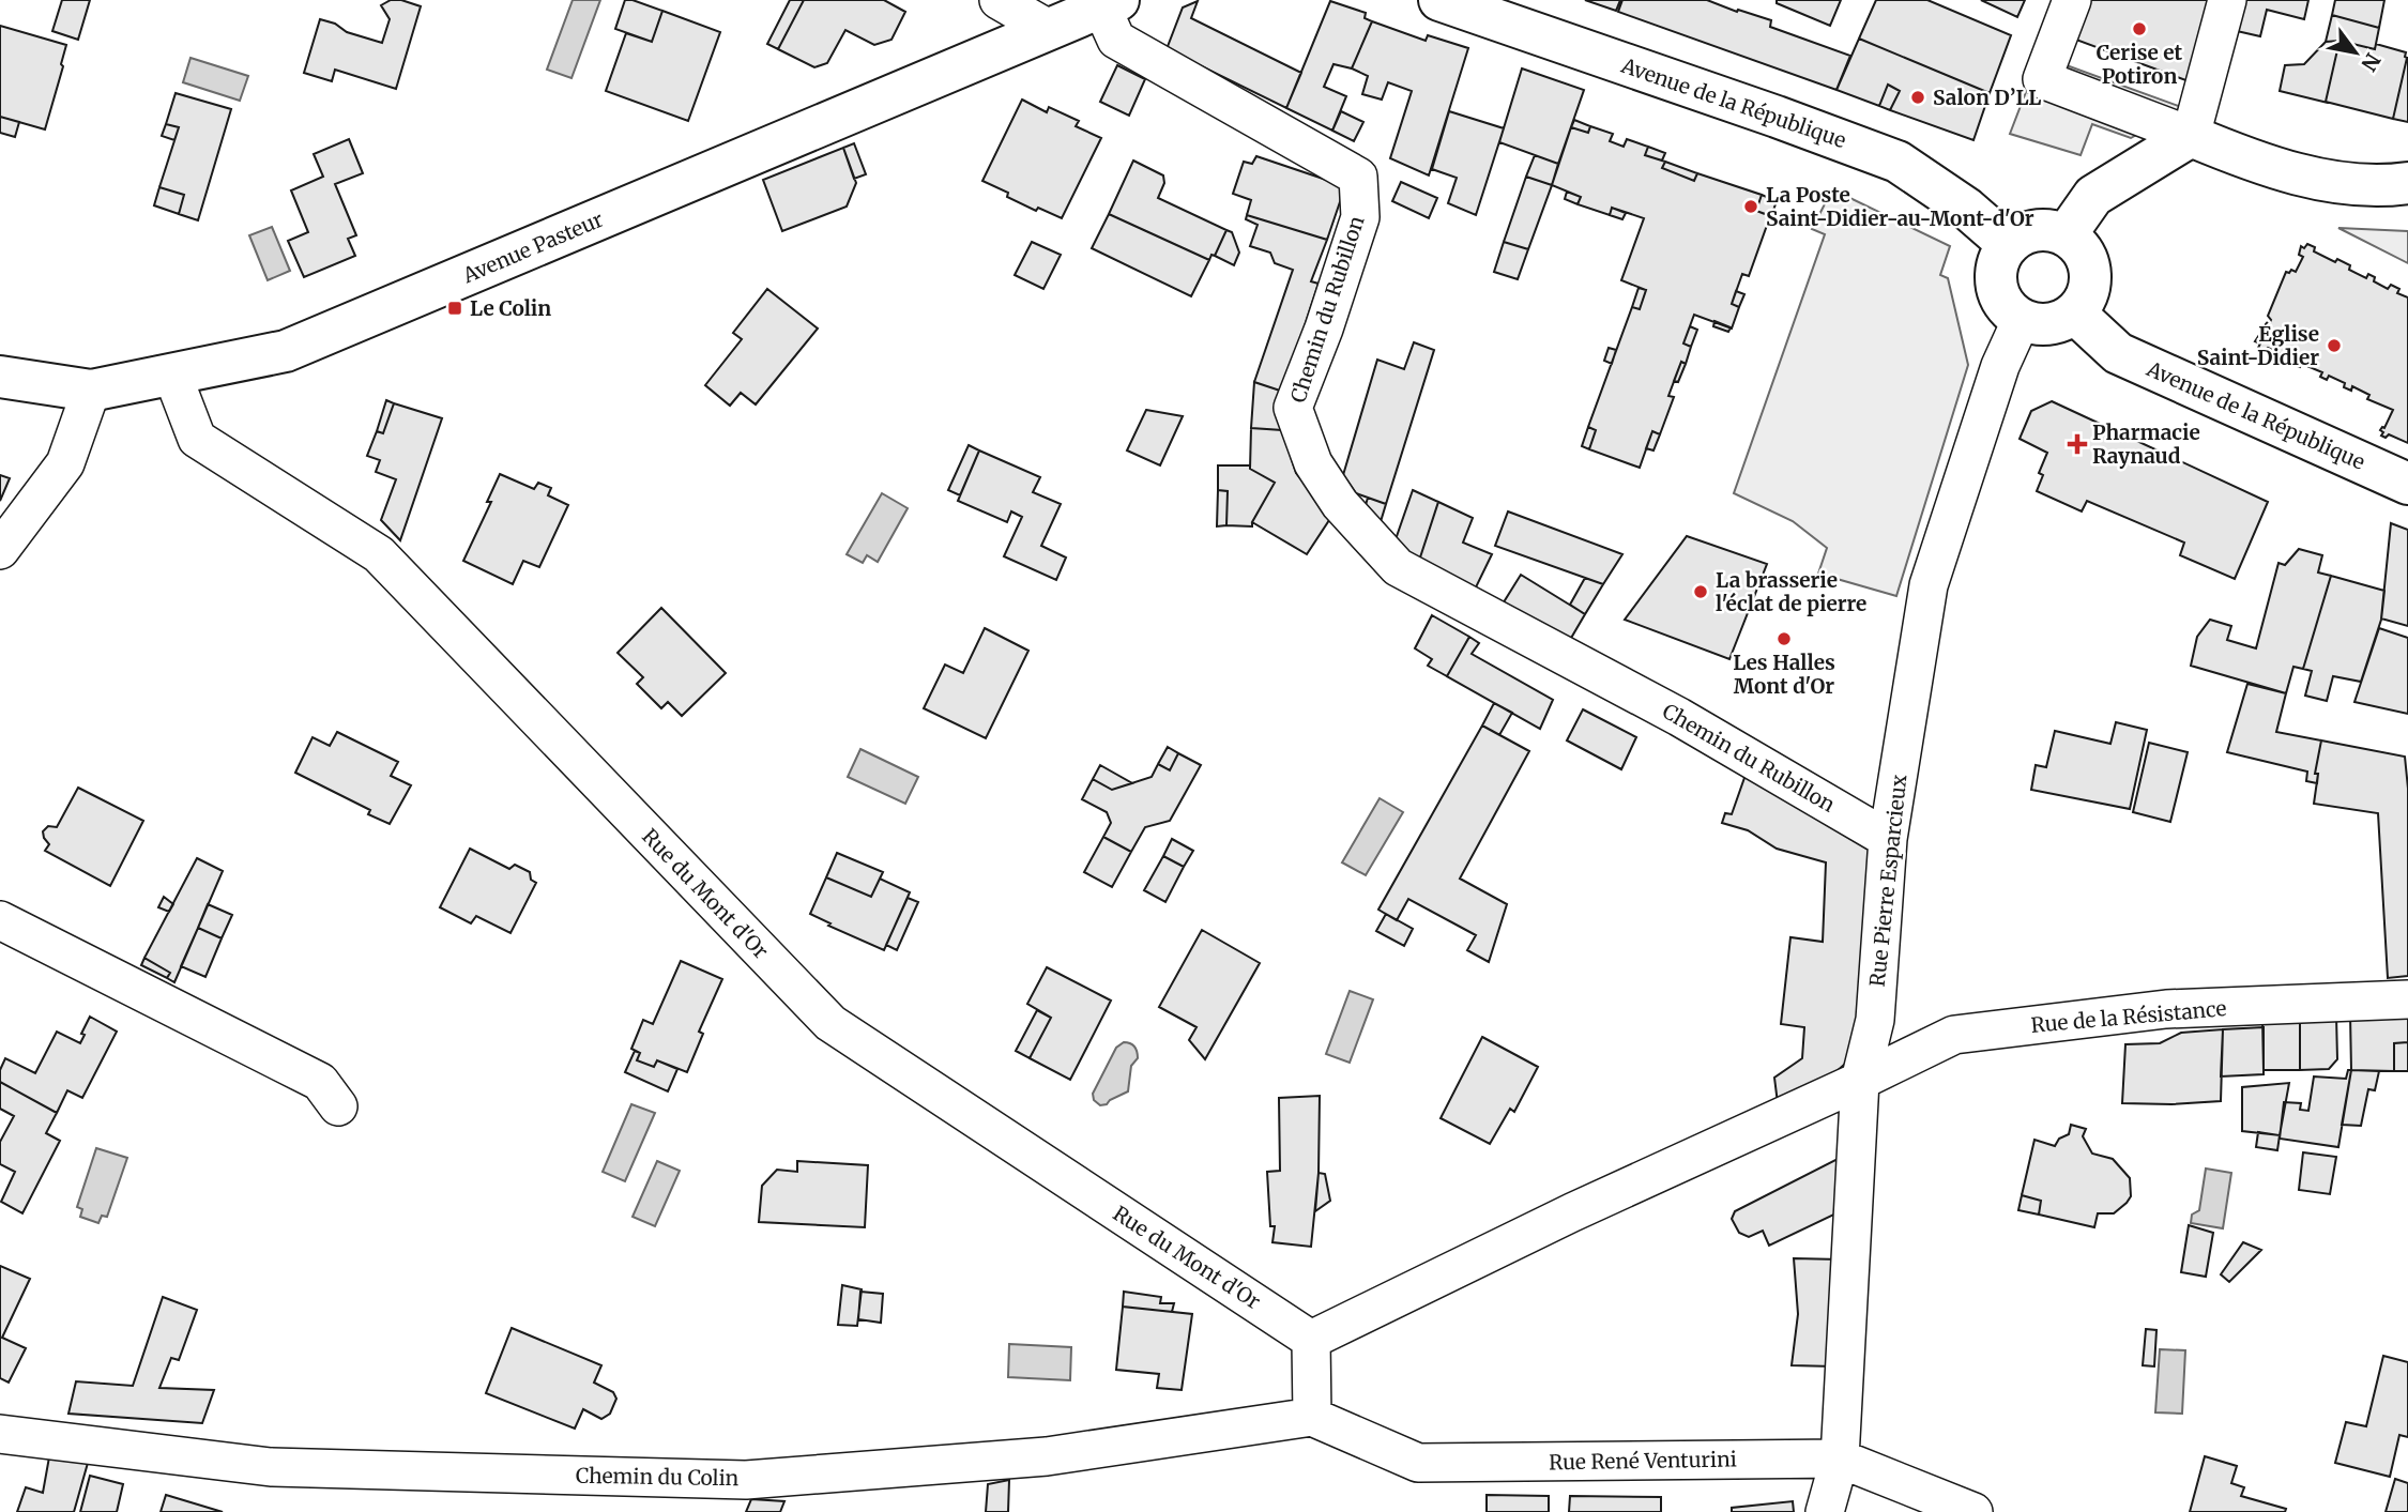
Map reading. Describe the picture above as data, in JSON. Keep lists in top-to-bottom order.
{
  "streets": {
    "main road": ["Avenue de la République", "Avenue Pasteur"],
    "street": [
      "Chemin du Rubillon",
      "Rue Pierre Esparcieux",
      "Rue du Mont d'Or",
      "Rue de la Résistance",
      "Rue René Venturini",
      "Chemin du Colin"
    ]
  },
  "crossings": [
    ["Avenue de la République", "Rue Pierre Esparcieux"],
    ["Avenue Pasteur", "Rue du Mont d'Or"],
    ["Chemin du Rubillon", "Rue Pierre Esparcieux"],
    ["Rue Pierre Esparcieux", "Rue de la Résistance"],
    ["Rue Pierre Esparcieux", "Rue René Venturini"],
    ["Rue René Venturini", "Chemin du Colin"]
  ],
  "places": {
    "other": [
      "Cerise et Potiron",
      "Salon D’LL",
      "La Poste Saint-Didier-au-Mont-d'Or",
      "Église Saint-Didier",
      "La brasserie l'éclat de pierre",
      "Les Halles Mont d'Or"
    ],
    "transit": ["Le Colin"],
    "health": ["Pharmacie Raynaud"]
  },
  "north": "bottom right"
}
